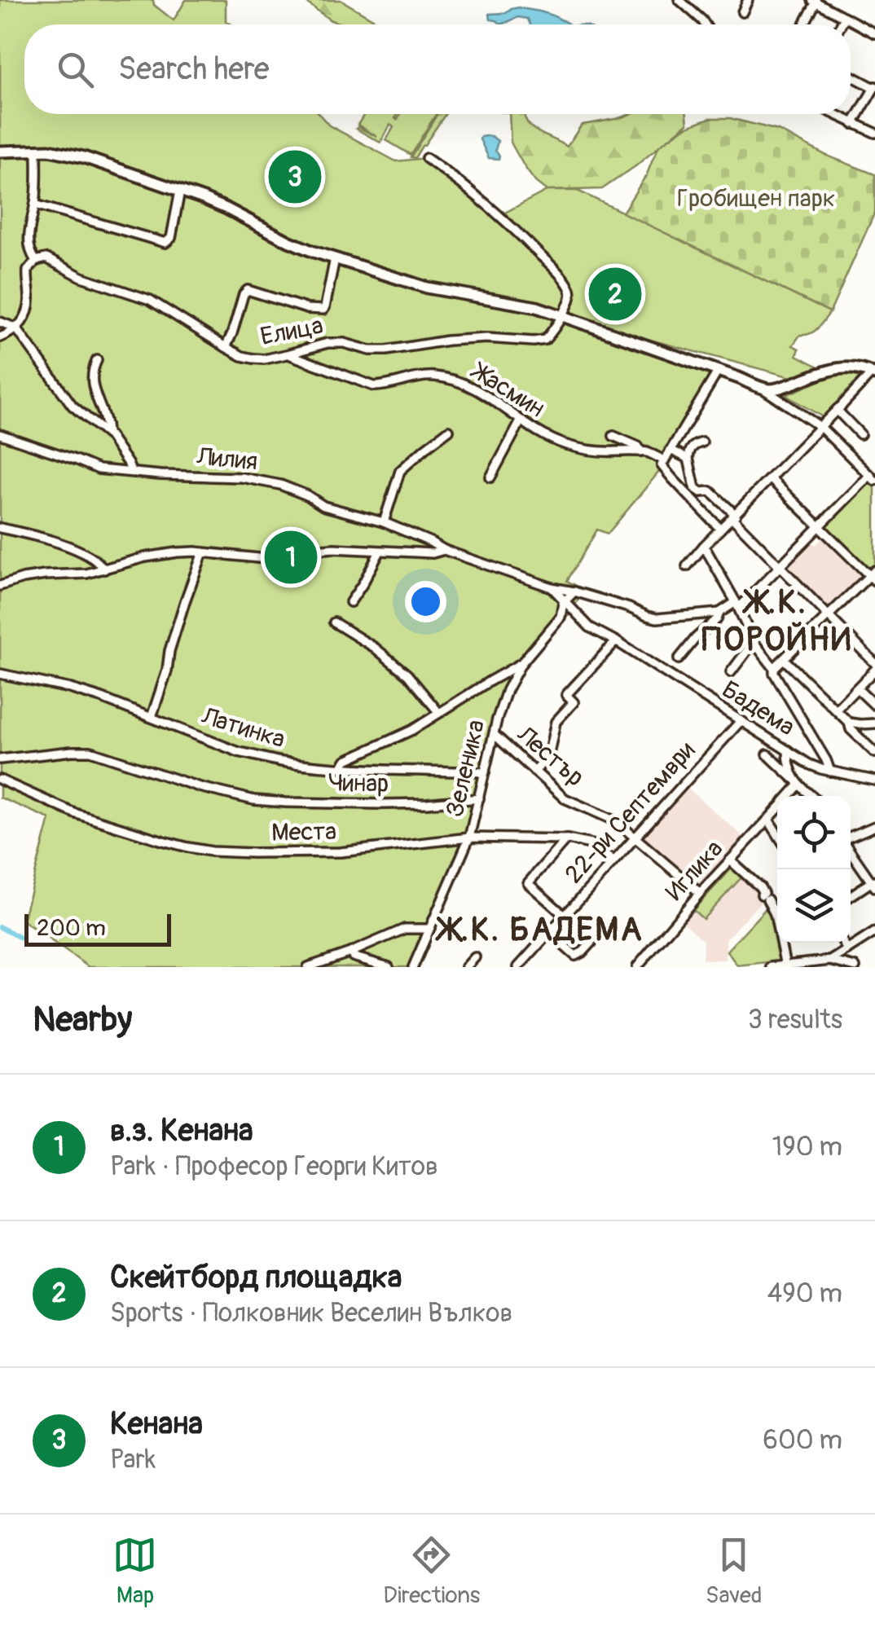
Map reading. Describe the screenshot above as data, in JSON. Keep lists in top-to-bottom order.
{
  "streets": {
    "street": [
      "Елица",
      "Жасмин",
      "Лилия",
      "Бадема",
      "Латинка",
      "Лестър",
      "Зеленика",
      "Чинар",
      "22-ри Септември",
      "Места",
      "Иглика"
    ]
  },
  "crossings": [
    ["Елица", "Жасмин"],
    ["Лилия", "Бадема"],
    ["Бадема", "Зеленика"],
    ["Бадема", "22-ри Септември"],
    ["Латинка", "Зеленика"],
    ["Лестър", "Зеленика"],
    ["Лестър", "22-ри Септември"],
    ["Лестър", "Иглика"],
    ["Зеленика", "Чинар"],
    ["Зеленика", "Места"],
    ["22-ри Септември", "Места"]
  ],
  "districts": ["Ж.К. ПОРОЙНИ", "Ж.К. БАДЕМА"],
  "parks": ["Гробищен парк"],
  "scale_bar": "200 m",
  "page": {
    "search": "Search here",
    "pins": ["3", "2", "1"],
    "scale": "200 m",
    "heading": ["Nearby", "3 results"],
    "list": [
      {
        "mark": "1",
        "name": "в.з. Кенана",
        "note": "Park · Професор Георги Китов",
        "value": "190 m"
      },
      {
        "mark": "2",
        "name": "Скейтборд площадка",
        "note": "Sports · Полковник Веселин Вълков",
        "value": "490 m"
      },
      {
        "mark": "3",
        "name": "Кенана",
        "note": "Park",
        "value": "600 m"
      }
    ],
    "nav": ["Map", "Directions", "Saved"]
  }
}
